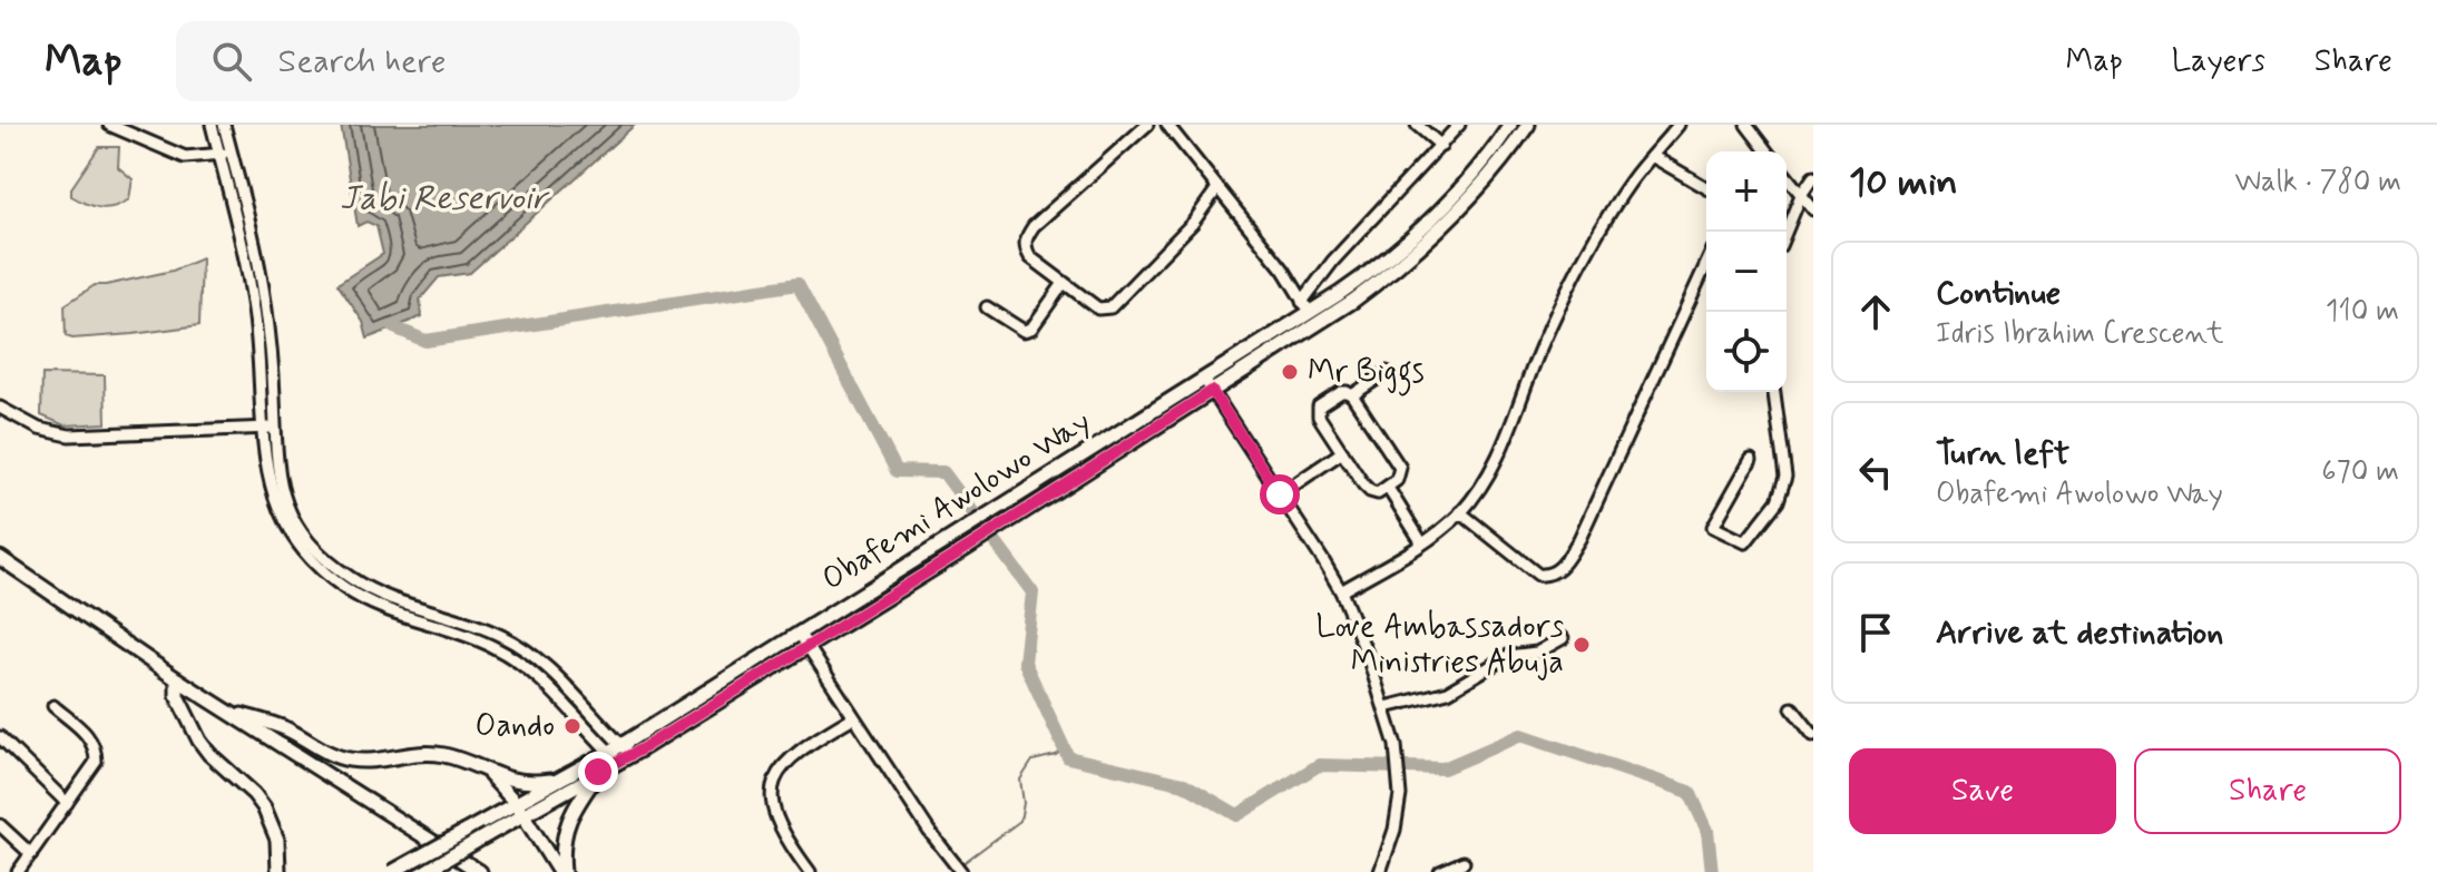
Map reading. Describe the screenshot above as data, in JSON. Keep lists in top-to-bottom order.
{
  "streets": {
    "main road": ["Obafemi Awolowo Way"]
  },
  "water": ["Jabi Reservoir"],
  "places": ["Mr Biggs", "Love Ambassadors Ministries Abuja", "Oando"],
  "page": {
    "header": "Map",
    "search": "Search here",
    "nav": ["Map", "Layers", "Share"],
    "heading": ["10 min", "Walk · 780 m"],
    "map_buttons": ["+", "−"],
    "list": [
      ["Continue", "Idris Ibrahim Crescent", "110 m"],
      ["Turn left", "Obafemi Awolowo Way", "670 m"],
      "Arrive at destination"
    ],
    "buttons": ["Save", "Share"]
  }
}
